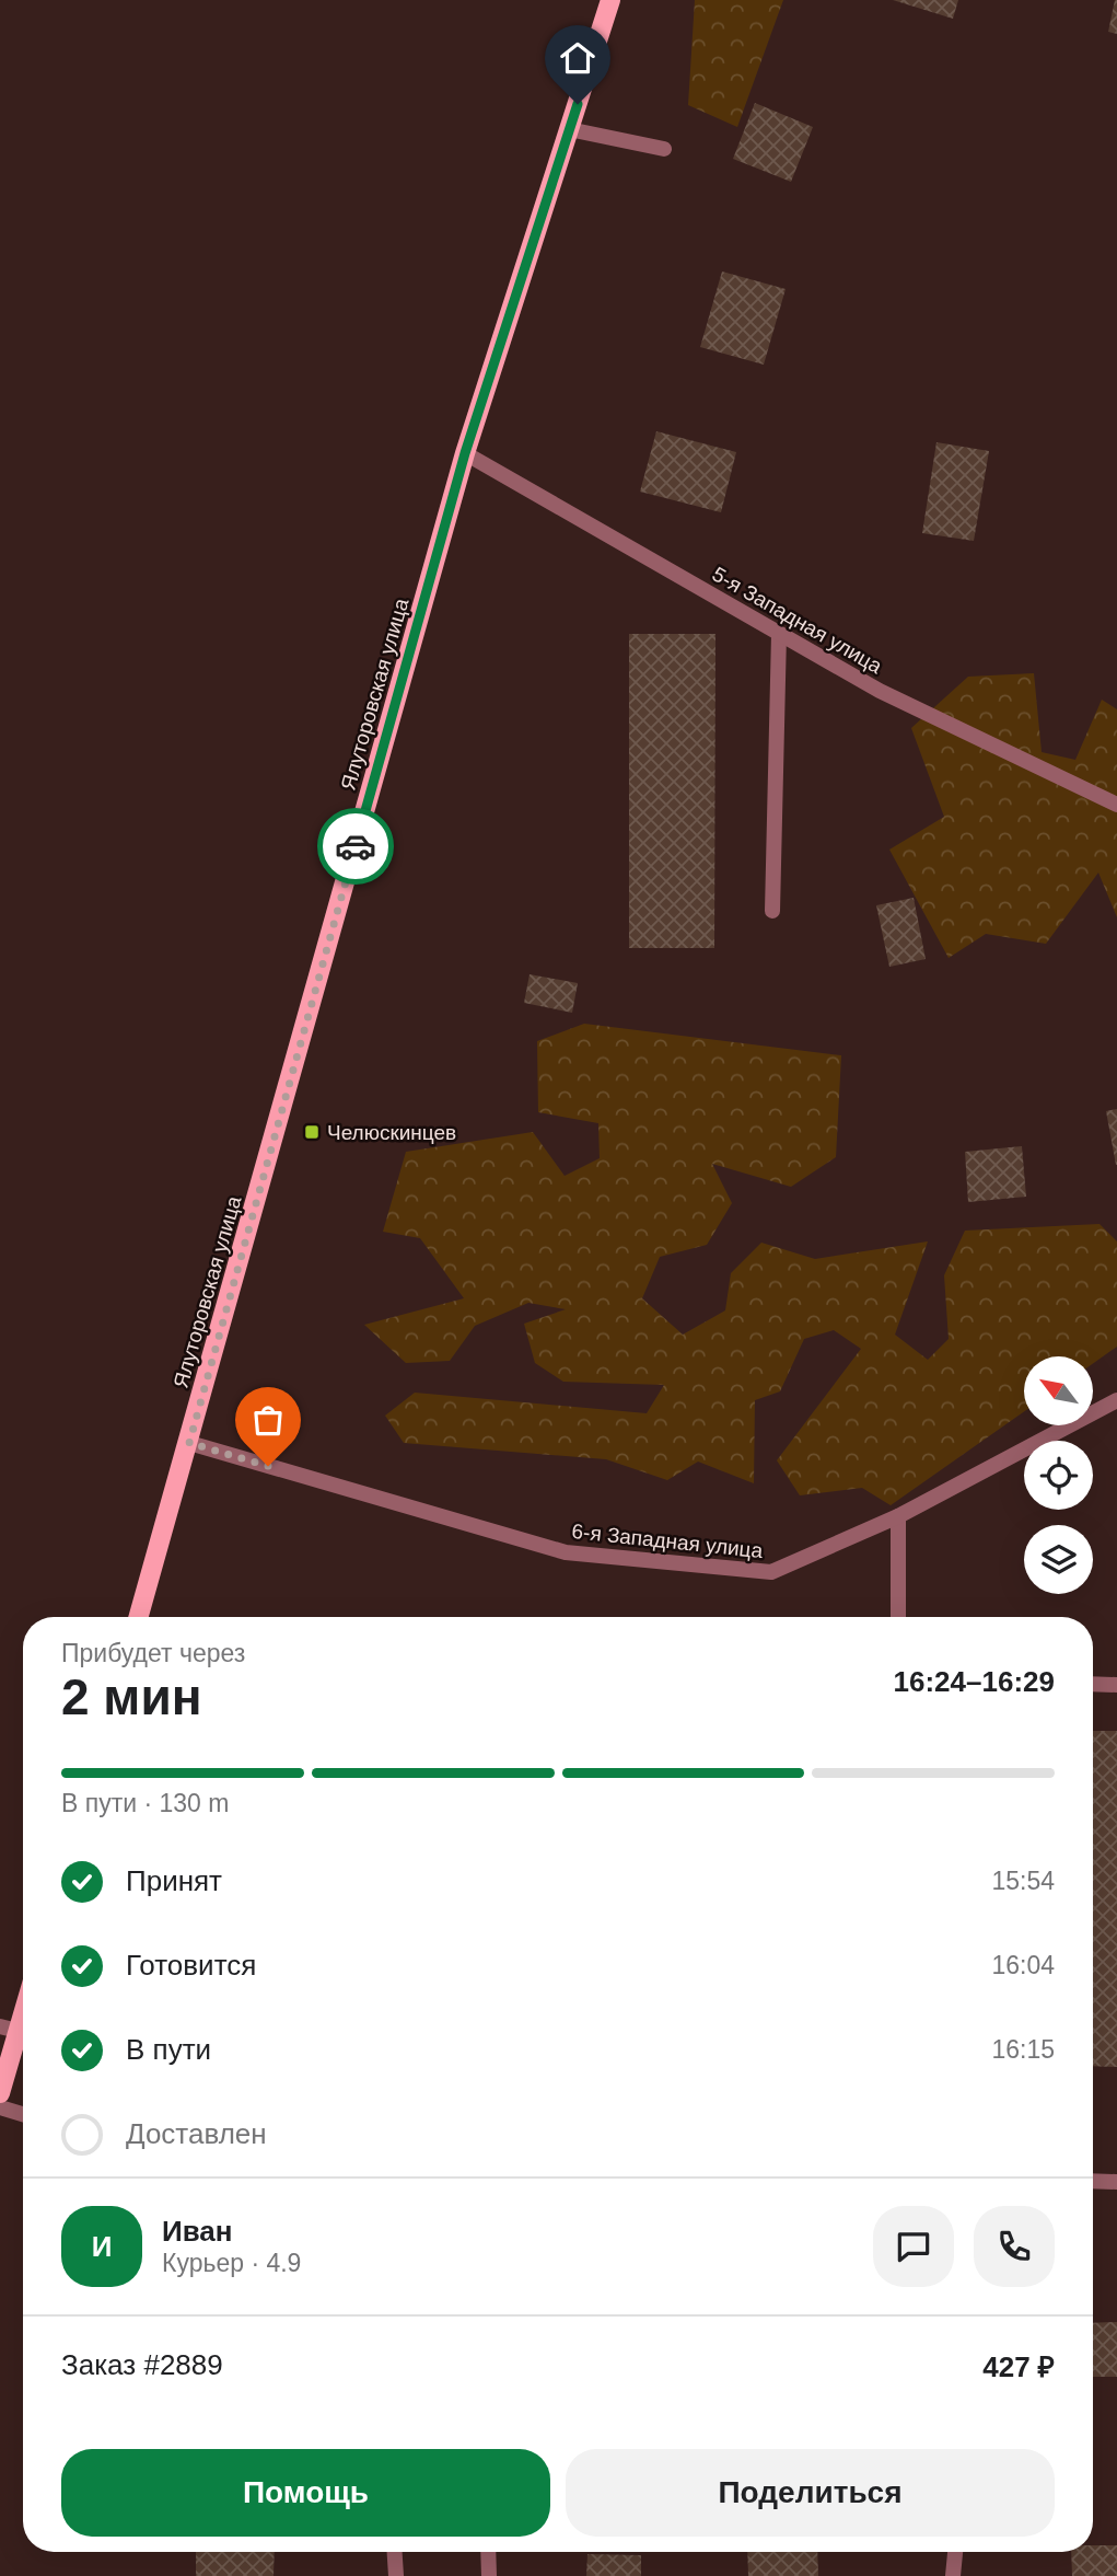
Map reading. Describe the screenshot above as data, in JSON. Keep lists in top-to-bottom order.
{
  "streets": {
    "main road": ["Ялуторовская улица"],
    "street": ["5-я Западная улица", "6-я Западная улица"]
  },
  "crossings": [
    ["5-я Западная улица", "Ялуторовская улица"],
    ["Ялуторовская улица", "6-я Западная улица"]
  ],
  "places": {
    "transit": ["Челюскинцев"]
  },
  "north": "top left",
  "page": {
    "heading": ["2 мин", "Прибудет через", "16:24–16:29"],
    "panel": [
      "Иван",
      "Курьер · 4.9",
      "Заказ #2889",
      "427 ₽"
    ],
    "bar": "В пути · 130 m",
    "list": [
      ["Принят", "15:54"],
      ["Готовится", "16:04"],
      ["В пути", "16:15"],
      "Доставлен"
    ],
    "round": "И",
    "buttons": ["Помощь", "Поделиться"]
  }
}
